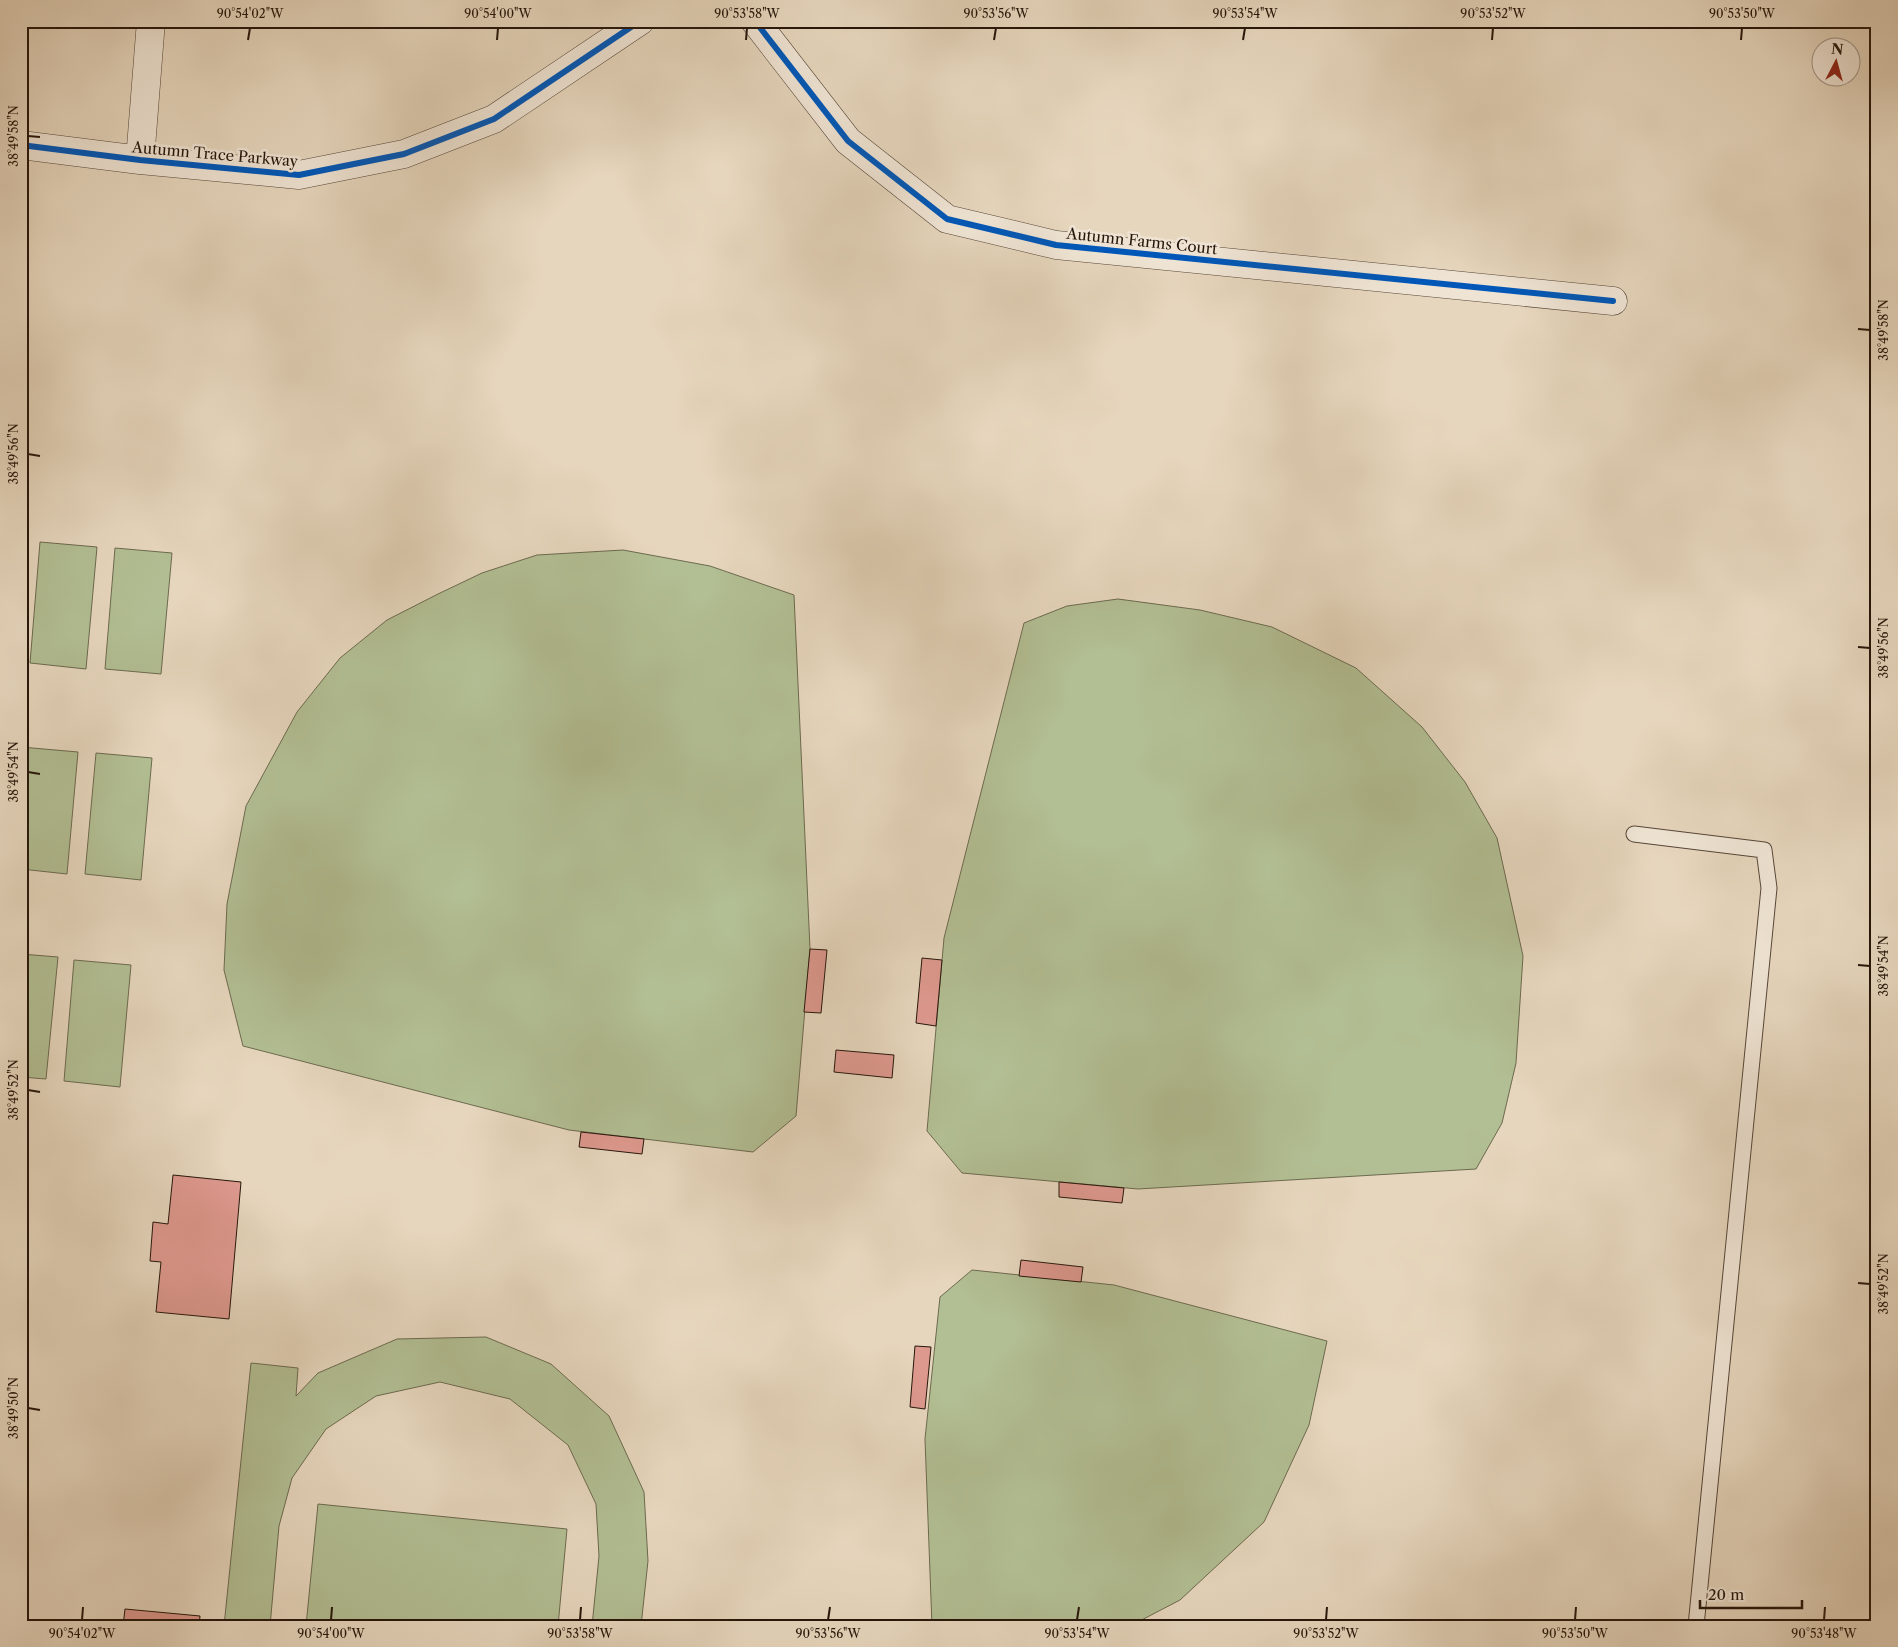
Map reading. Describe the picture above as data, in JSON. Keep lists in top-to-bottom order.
{
  "streets": {
    "street": ["Autumn Trace Parkway", "Autumn Farms Court"]
  },
  "scale_bar": "20 m",
  "north": "top",
  "coordinates": [
    "90°54'02\"W",
    "90°54'00\"W",
    "90°53'58\"W",
    "90°53'56\"W",
    "90°53'54\"W",
    "90°53'52\"W",
    "90°53'50\"W",
    "38°49'58\"N",
    "38°49'56\"N",
    "38°49'54\"N",
    "38°49'52\"N",
    "38°49'50\"N",
    "90°53'48\"W"
  ]
}
